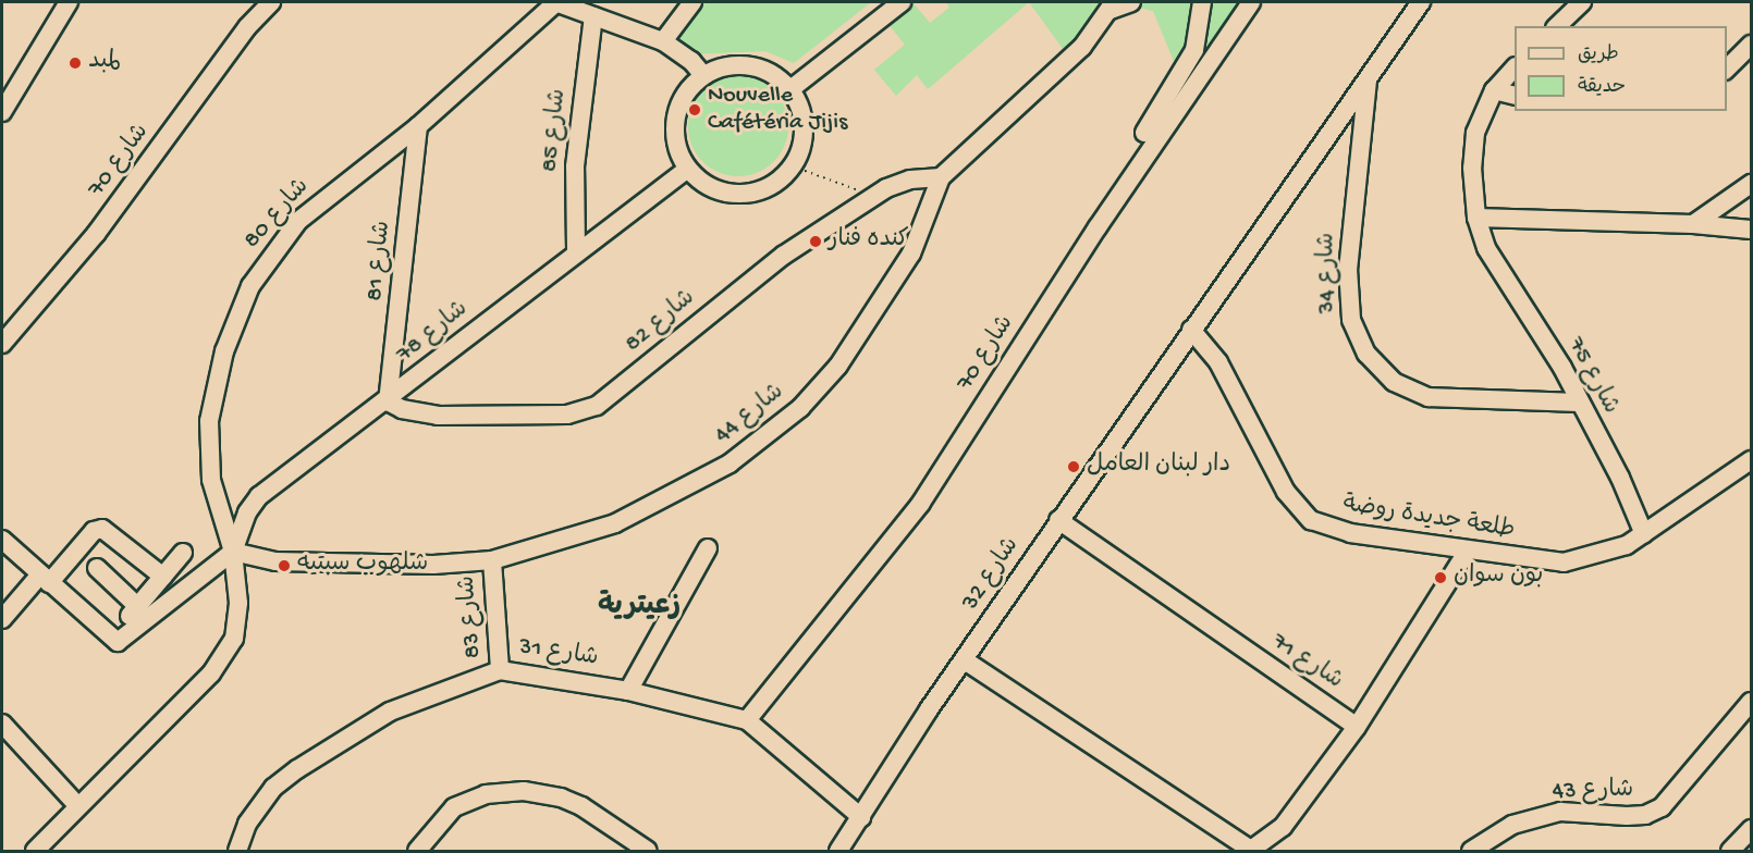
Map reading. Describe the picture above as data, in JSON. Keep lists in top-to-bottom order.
{
  "streets": {
    "street": [
      "شارع 85",
      "شارع 70",
      "شارع 80",
      "شارع 81",
      "شارع 34",
      "شارع 82",
      "شارع 78",
      "شارع 75",
      "شارع 44",
      "طلعة جديدة روضة",
      "شارع 32",
      "شارع 83",
      "شارع 31",
      "شارع 71",
      "شارع 43"
    ]
  },
  "crossings": [
    ["شارع 85", "شارع 78"],
    ["شارع 70", "شارع 31"],
    ["شارع 80", "شارع 81"],
    ["شارع 80", "شارع 78"],
    ["شارع 80", "شارع 44"],
    ["شارع 81", "شارع 82"],
    ["شارع 81", "شارع 78"],
    ["شارع 34", "شارع 75"],
    ["شارع 34", "طلعة جديدة روضة"],
    ["شارع 34", "شارع 32"],
    ["شارع 82", "شارع 78"],
    ["شارع 82", "شارع 44"],
    ["شارع 78", "شارع 44"],
    ["شارع 75", "طلعة جديدة روضة"],
    ["شارع 44", "شارع 83"],
    ["طلعة جديدة روضة", "شارع 32"],
    ["شارع 32", "شارع 31"],
    ["شارع 32", "شارع 71"],
    ["شارع 83", "شارع 31"]
  ],
  "districts": ["زعيترية"],
  "places": [
    "لمبد",
    "Nouvelle Cafétéria Jijis",
    "كنده فنار",
    "دار لبنان العامل",
    "شلهوب سبتيه",
    "بون سوان"
  ],
  "legend": ["طريق", "حديقة"]
}
